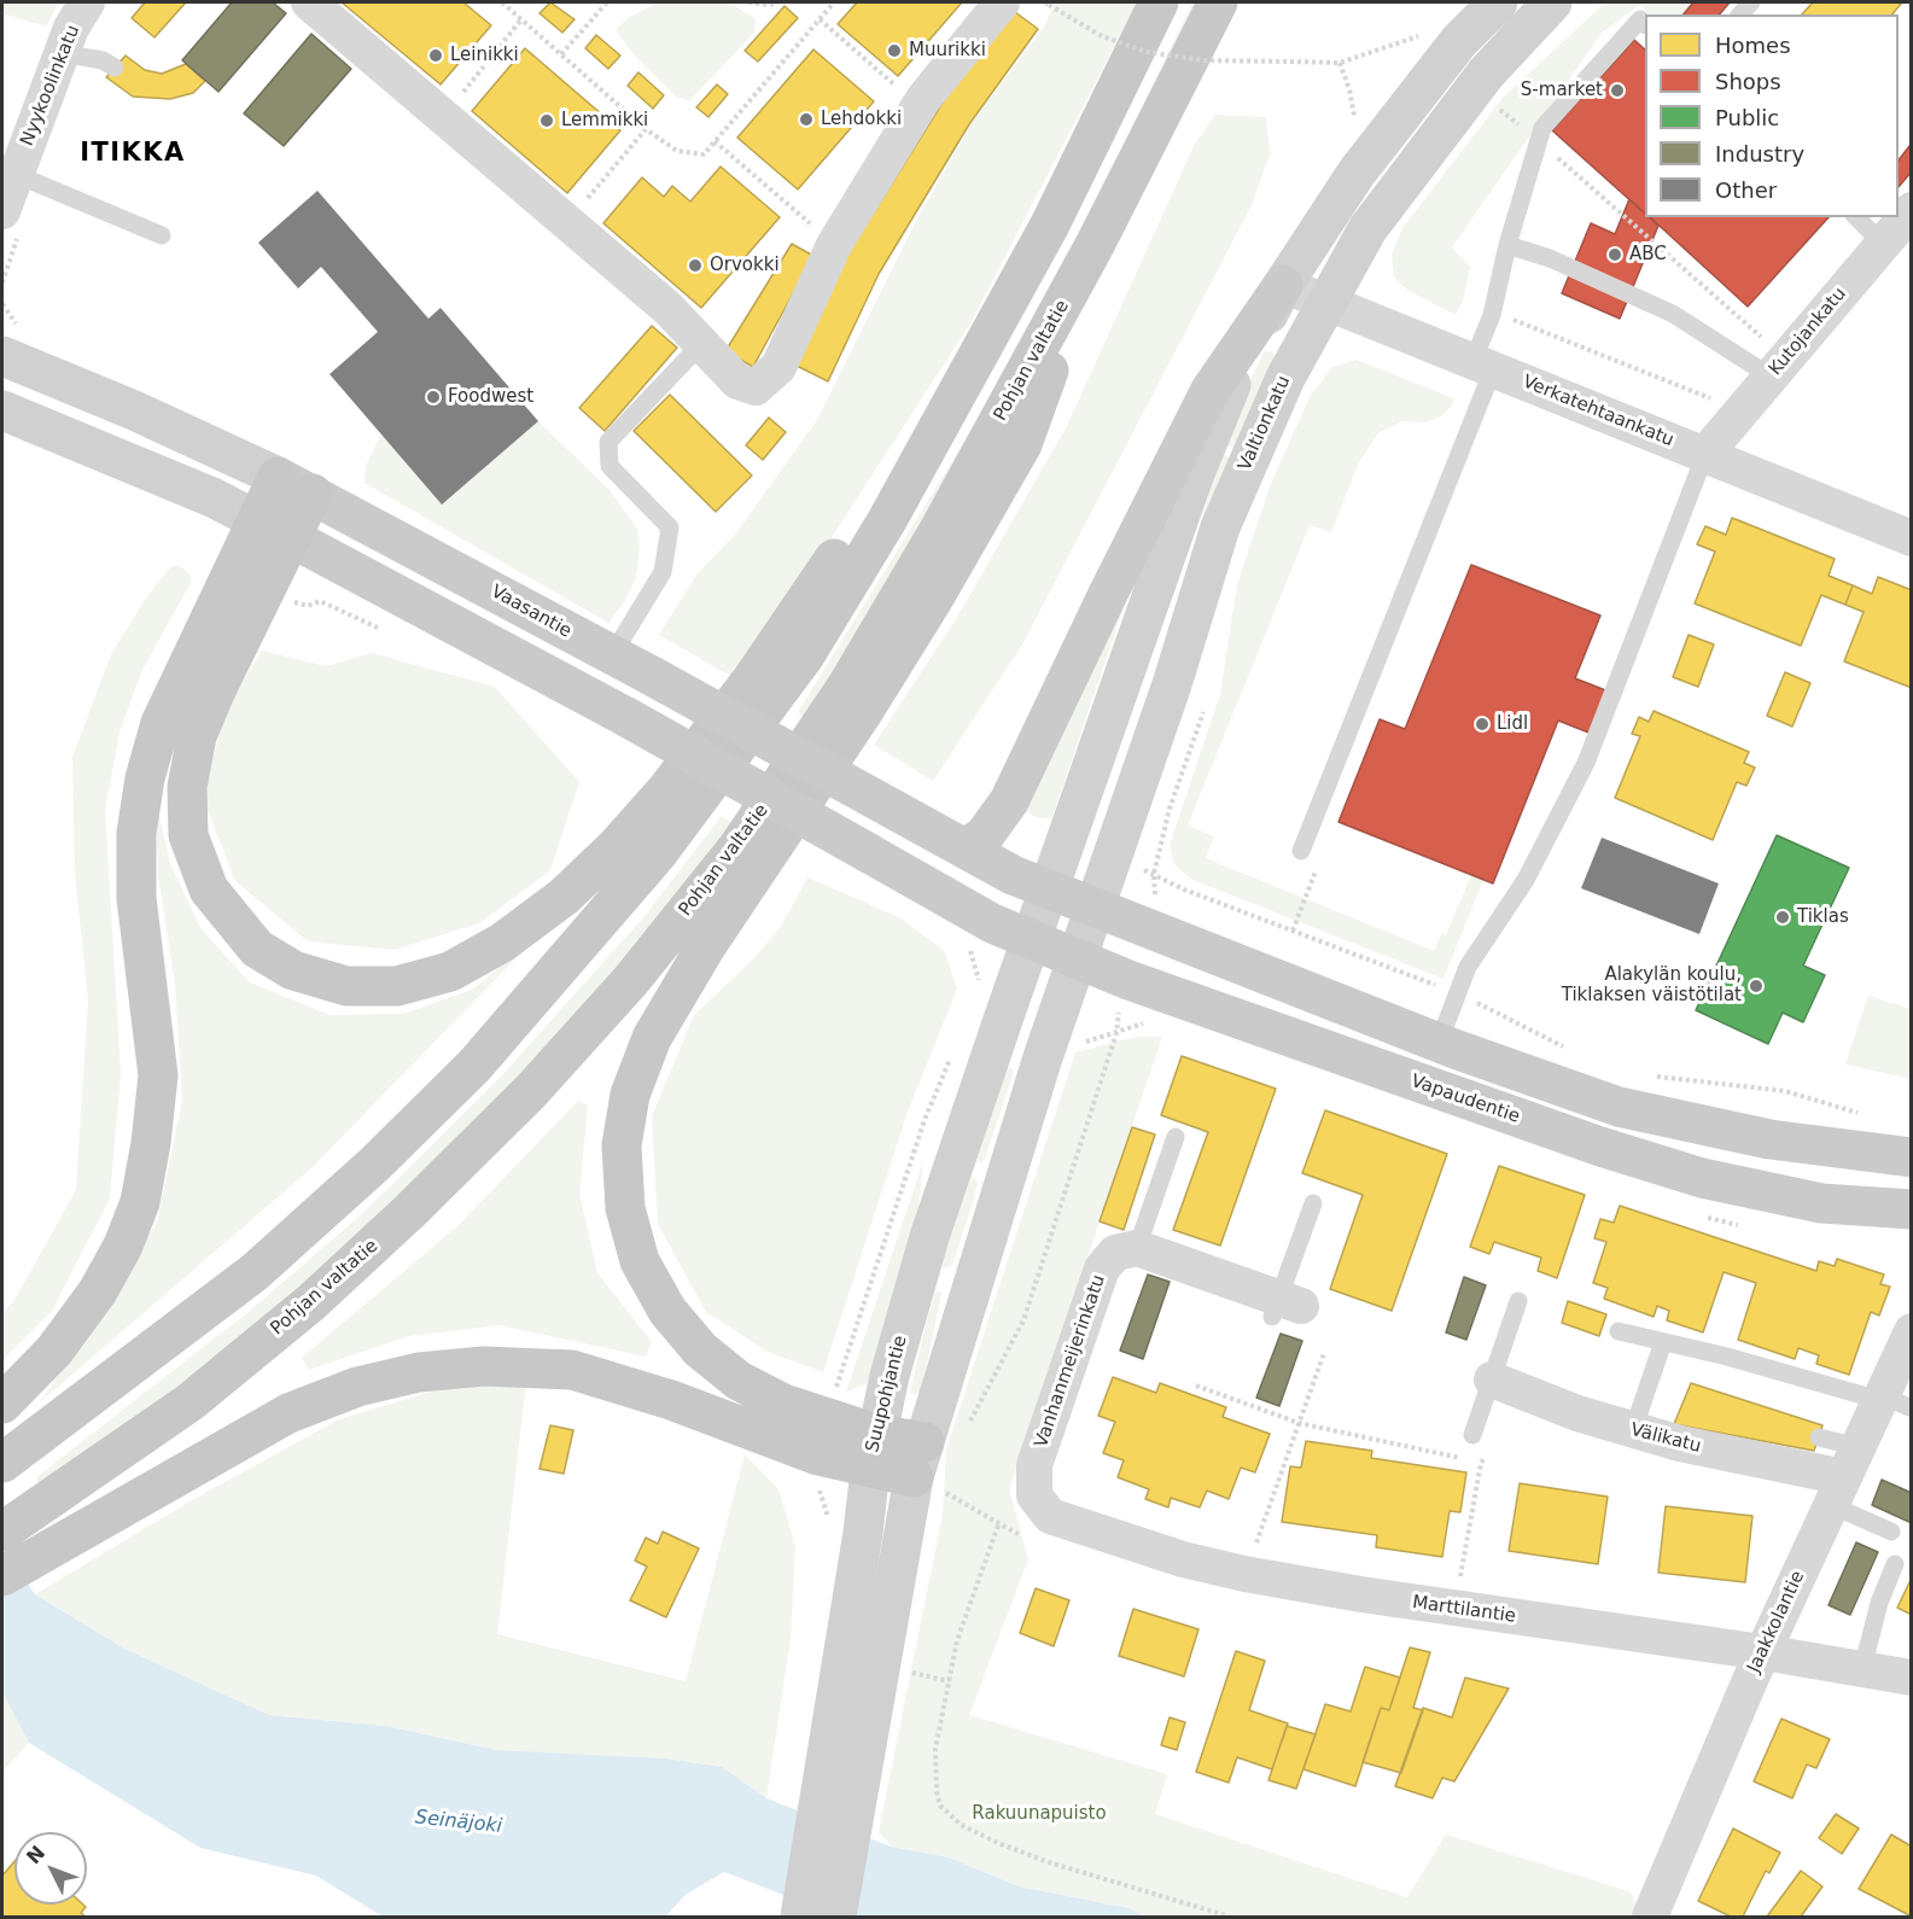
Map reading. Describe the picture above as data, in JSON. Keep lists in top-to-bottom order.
{
  "streets": {
    "highway": ["Pohjan valtatie"],
    "main road": [
      "Valtionkatu",
      "Vaasantie",
      "Vapaudentie",
      "Suupohjantie"
    ],
    "street": [
      "Nyykoolinkatu",
      "Kutojankatu",
      "Verkatehtaankatu",
      "Vanhanmeijerinkatu",
      "Välikatu",
      "Marttilantie",
      "Jaakkolantie"
    ]
  },
  "crossings": [
    ["Kutojankatu", "Verkatehtaankatu"],
    ["Verkatehtaankatu", "Valtionkatu"],
    ["Valtionkatu", "Suupohjantie"],
    ["Vaasantie", "Suupohjantie"],
    ["Vapaudentie", "Suupohjantie"],
    ["Vanhanmeijerinkatu", "Marttilantie"],
    ["Välikatu", "Jaakkolantie"],
    ["Marttilantie", "Jaakkolantie"]
  ],
  "districts": ["ITIKKA"],
  "water": ["Seinäjoki"],
  "parks": ["Rakuunapuisto"],
  "places": [
    "Muurikki",
    "Leinikki",
    "S-market",
    "Lehdokki",
    "Lemmikki",
    "ABC",
    "Orvokki",
    "Foodwest",
    "Lidl",
    "Tiklas",
    "Alakylän koulu, Tiklaksen väistötilat"
  ],
  "legend": [
    "Homes",
    "Shops",
    "Public",
    "Industry",
    "Other"
  ],
  "north": "top left"
}
